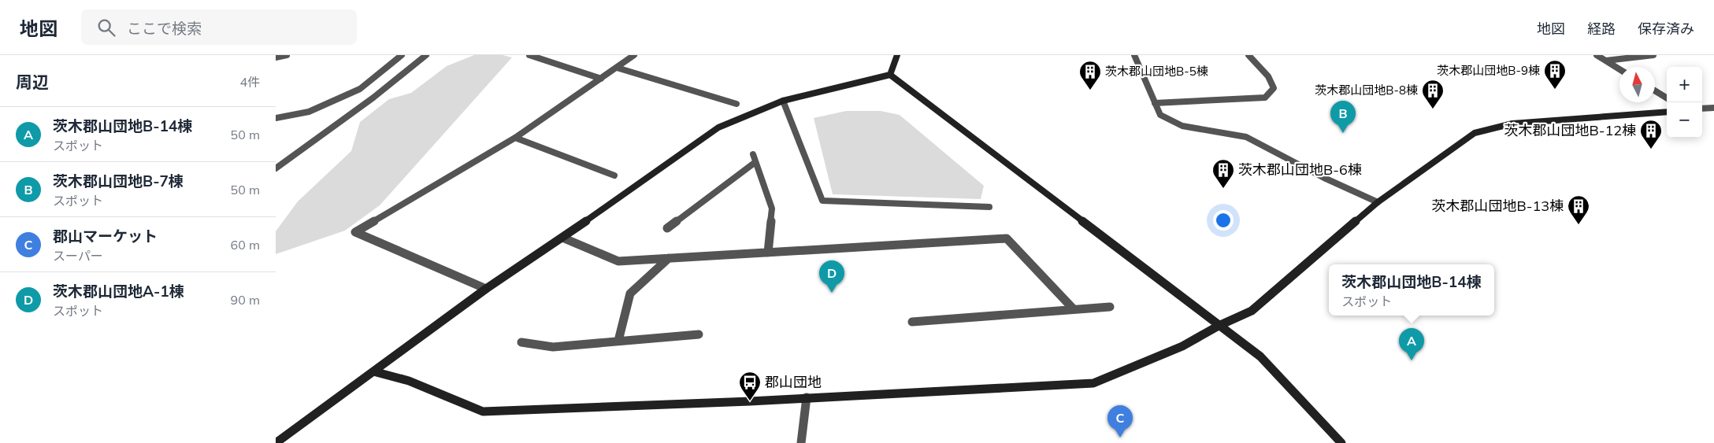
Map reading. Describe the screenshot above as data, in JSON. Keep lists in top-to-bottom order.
{
  "places": {
    "building": [
      "茨木郡山団地B-9棟",
      "茨木郡山団地B-5棟",
      "茨木郡山団地B-8棟",
      "茨木郡山団地B-12棟",
      "茨木郡山団地B-6棟",
      "茨木郡山団地B-13棟"
    ],
    "bus stop": ["郡山団地"]
  },
  "north": "top",
  "page": {
    "header": "地図",
    "search": "ここで検索",
    "nav": ["地図", "経路", "保存済み"],
    "heading": ["周辺", "4件"],
    "map_buttons": ["+", "−"],
    "pins": [
      "B",
      "D",
      "A",
      "C"
    ],
    "list": [
      {
        "mark": "A",
        "name": "茨木郡山団地B-14棟",
        "note": "スポット",
        "value": "50 m"
      },
      {
        "mark": "B",
        "name": "茨木郡山団地B-7棟",
        "note": "スポット",
        "value": "50 m"
      },
      {
        "mark": "C",
        "name": "郡山マーケット",
        "note": "スーパー",
        "value": "60 m"
      },
      {
        "mark": "D",
        "name": "茨木郡山団地A-1棟",
        "note": "スポット",
        "value": "90 m"
      }
    ],
    "popup": ["茨木郡山団地B-14棟", "スポット"]
  }
}
